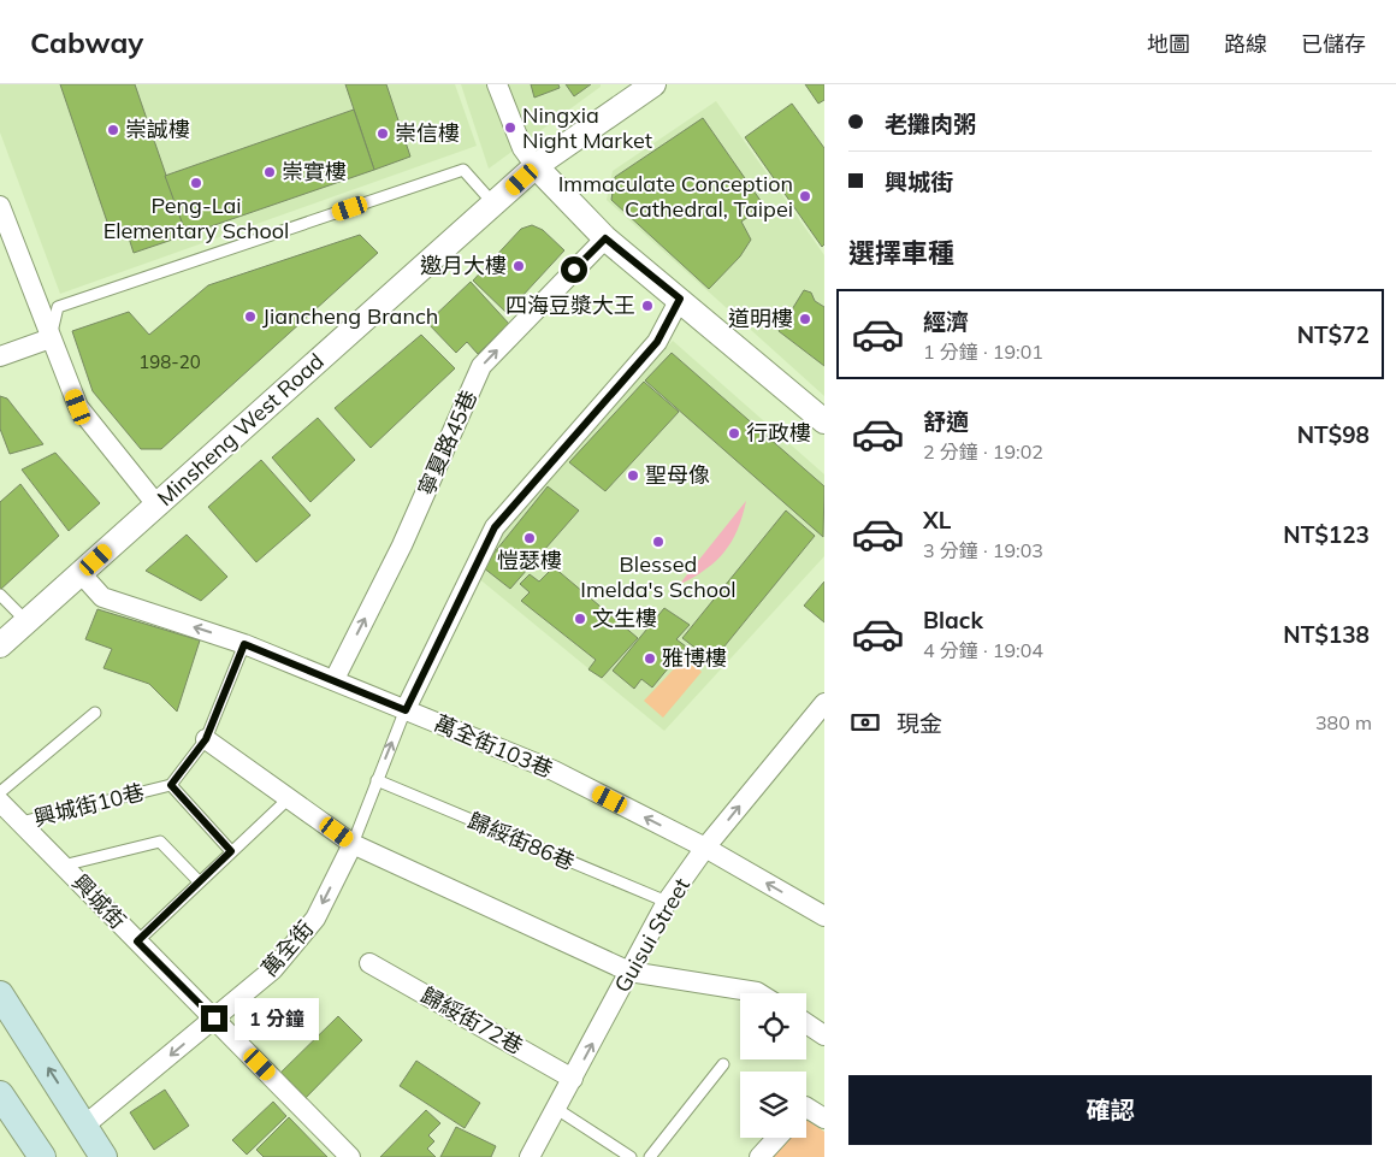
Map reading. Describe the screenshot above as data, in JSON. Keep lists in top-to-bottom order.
{
  "streets": {
    "street": [
      "Minsheng West Road",
      "寧夏路45巷",
      "萬全街103巷",
      "興城街",
      "Guisui Street",
      "萬全街",
      "歸綏街72巷"
    ],
    "lane": ["興城街10巷", "歸綏街86巷"]
  },
  "crossings": [
    ["Minsheng West Road", "萬全街103巷"],
    ["寧夏路45巷", "萬全街103巷"],
    ["萬全街103巷", "興城街10巷"],
    ["萬全街103巷", "Guisui Street"],
    ["興城街10巷", "興城街"],
    ["歸綏街86巷", "Guisui Street"],
    ["興城街", "萬全街"],
    ["Guisui Street", "歸綏街72巷"]
  ],
  "one_way": ["Guisui Street", "萬全街"],
  "places": [
    "Ningxia Night Market",
    "崇誠樓",
    "崇信樓",
    "崇實樓",
    "Peng-Lai Elementary School",
    "Immaculate Conception Cathedral, Taipei",
    "邀月大樓",
    "四海豆漿大王",
    "Jiancheng Branch",
    "道明樓",
    "行政樓",
    "聖母像",
    "愷瑟樓",
    "Blessed Imelda's School",
    "文生樓",
    "雅博樓"
  ],
  "house_numbers": ["198-20"],
  "page": {
    "header": "Cabway",
    "nav": ["地圖", "路線", "已儲存"],
    "banner": ["老攤肉粥", "興城街"],
    "heading": "選擇車種",
    "list": [
      {
        "name": "經濟",
        "note": "1 分鐘 · 19:01",
        "value": "NT$72"
      },
      {
        "name": "舒適",
        "note": "2 分鐘 · 19:02",
        "value": "NT$98"
      },
      {
        "name": "XL",
        "note": "3 分鐘 · 19:03",
        "value": "NT$123"
      },
      {
        "name": "Black",
        "note": "4 分鐘 · 19:04",
        "value": "NT$138"
      }
    ],
    "pay": ["現金", "380 m"],
    "bubble": "1 分鐘",
    "buttons": "確認"
  }
}
